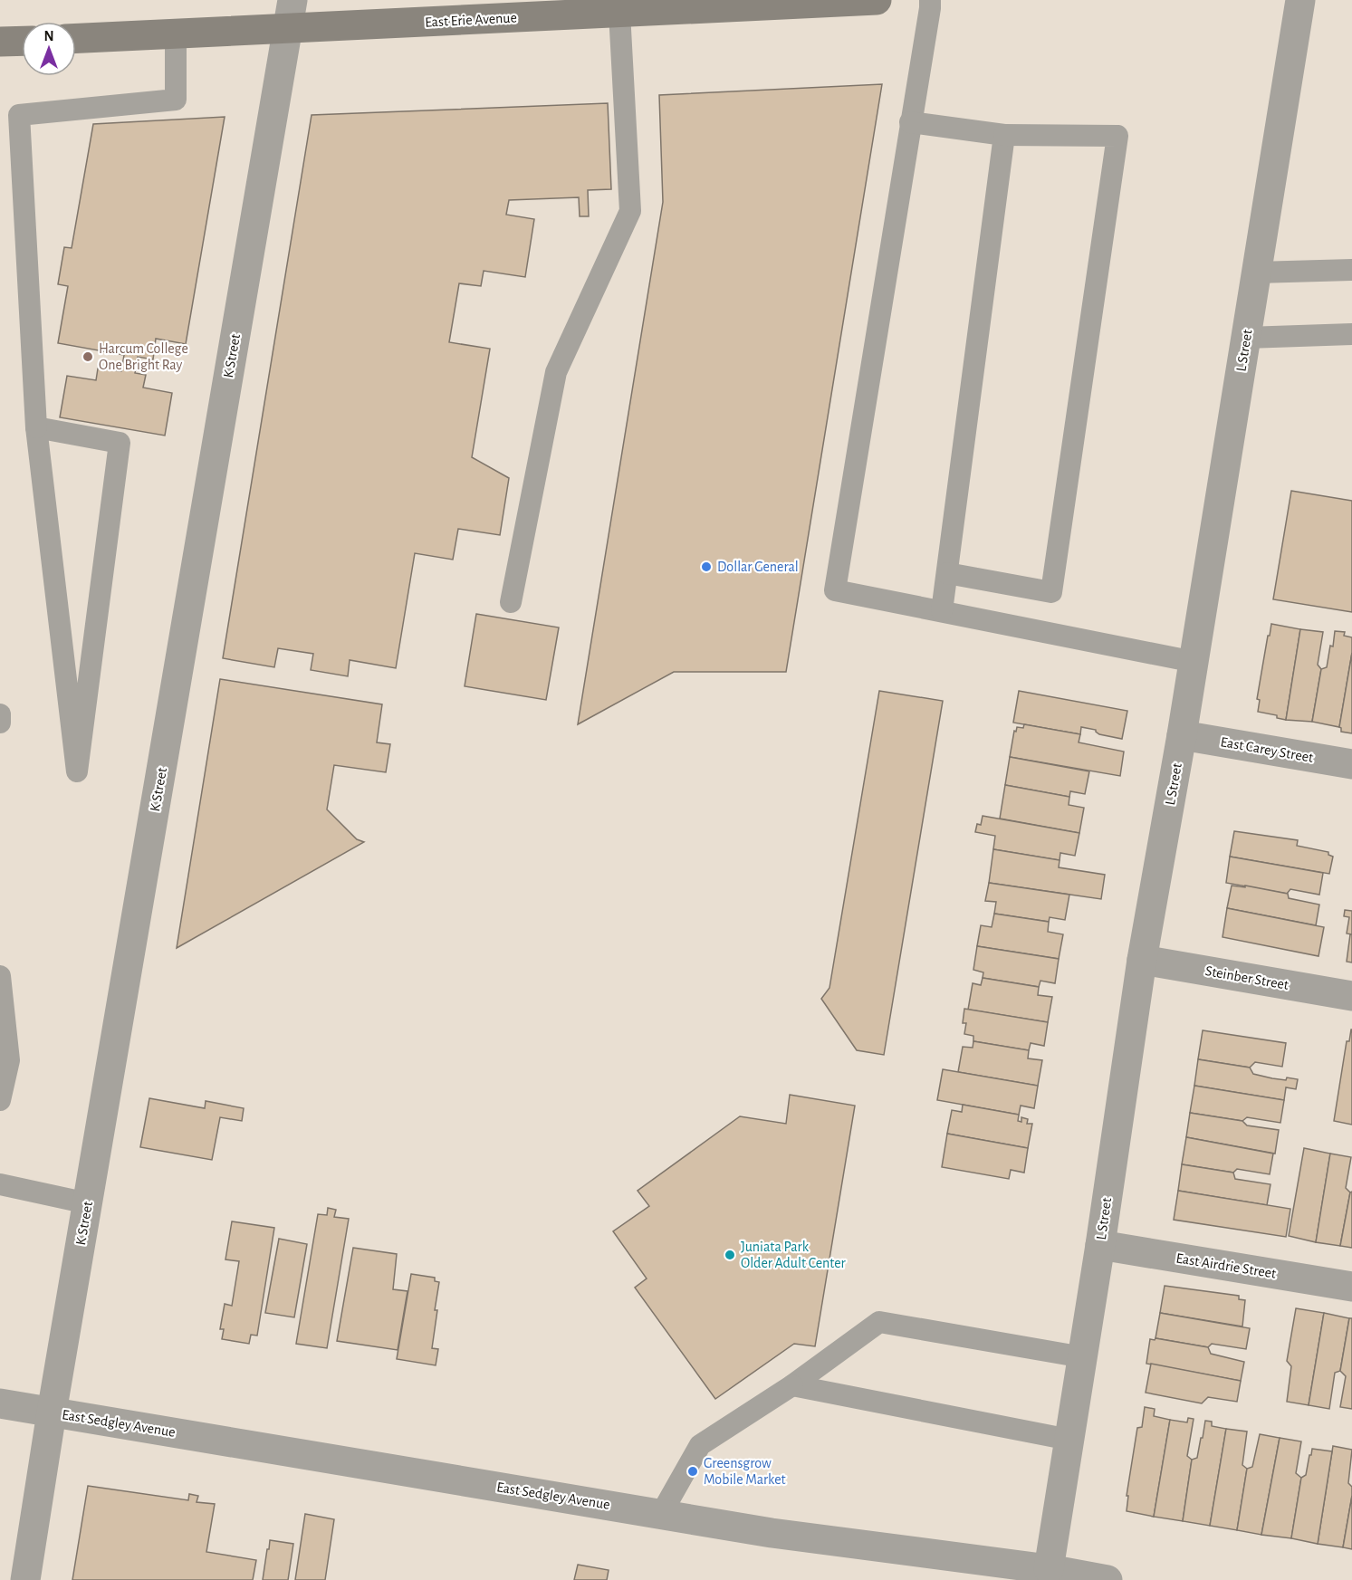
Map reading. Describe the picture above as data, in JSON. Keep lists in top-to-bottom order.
{
  "streets": {
    "main road": ["East Erie Avenue"],
    "street": [
      "L Street",
      "K Street",
      "East Carey Street",
      "Steinber Street",
      "East Airdrie Street",
      "East Sedgley Avenue"
    ]
  },
  "crossings": [
    ["East Erie Avenue", "K Street"],
    ["L Street", "East Carey Street"],
    ["L Street", "Steinber Street"],
    ["L Street", "East Airdrie Street"],
    ["L Street", "East Sedgley Avenue"],
    ["K Street", "East Sedgley Avenue"]
  ],
  "places": [
    "Harcum College One Bright Ray",
    "Dollar General",
    "Juniata Park Older Adult Center",
    "Greensgrow Mobile Market"
  ],
  "north": "top"
}
